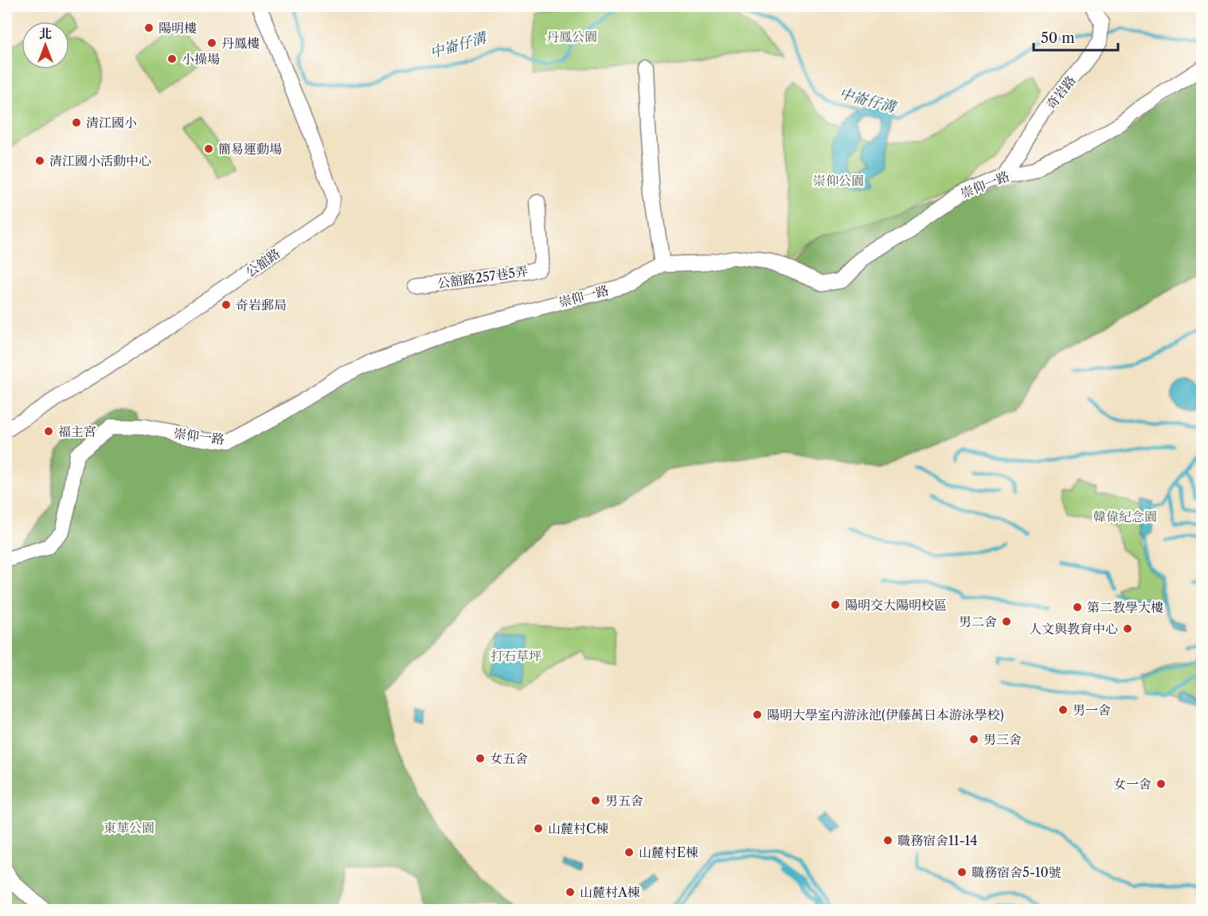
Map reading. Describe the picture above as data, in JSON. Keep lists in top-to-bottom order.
{
  "streets": {
    "street": [
      "奇岩路",
      "崇仰一路",
      "公舘路",
      "公舘路257巷5弄"
    ]
  },
  "crossings": [
    ["奇岩路", "崇仰一路"]
  ],
  "water": ["中崙仔溝"],
  "parks": [
    "丹鳳公園",
    "崇仰公園",
    "韓偉紀念園",
    "打石草坪",
    "東華公園"
  ],
  "places": [
    "陽明樓",
    "丹鳳樓",
    "小操場",
    "清江國小",
    "簡易運動場",
    "清江國小活動中心",
    "奇岩郵局",
    "福主宮",
    "陽明交大陽明校區",
    "第二教學大樓",
    "男二舍",
    "人文與教育中心",
    "男一舍",
    "陽明大學室內游泳池(伊藤萬日本游泳學校)",
    "男三舍",
    "女五舍",
    "女一舍",
    "男五舍",
    "山麓村C棟",
    "職務宿舍11-14",
    "山麓村E棟",
    "職務宿舍5-10號",
    "山麓村A棟"
  ],
  "scale_bar": "50 m",
  "north": "top"
}
